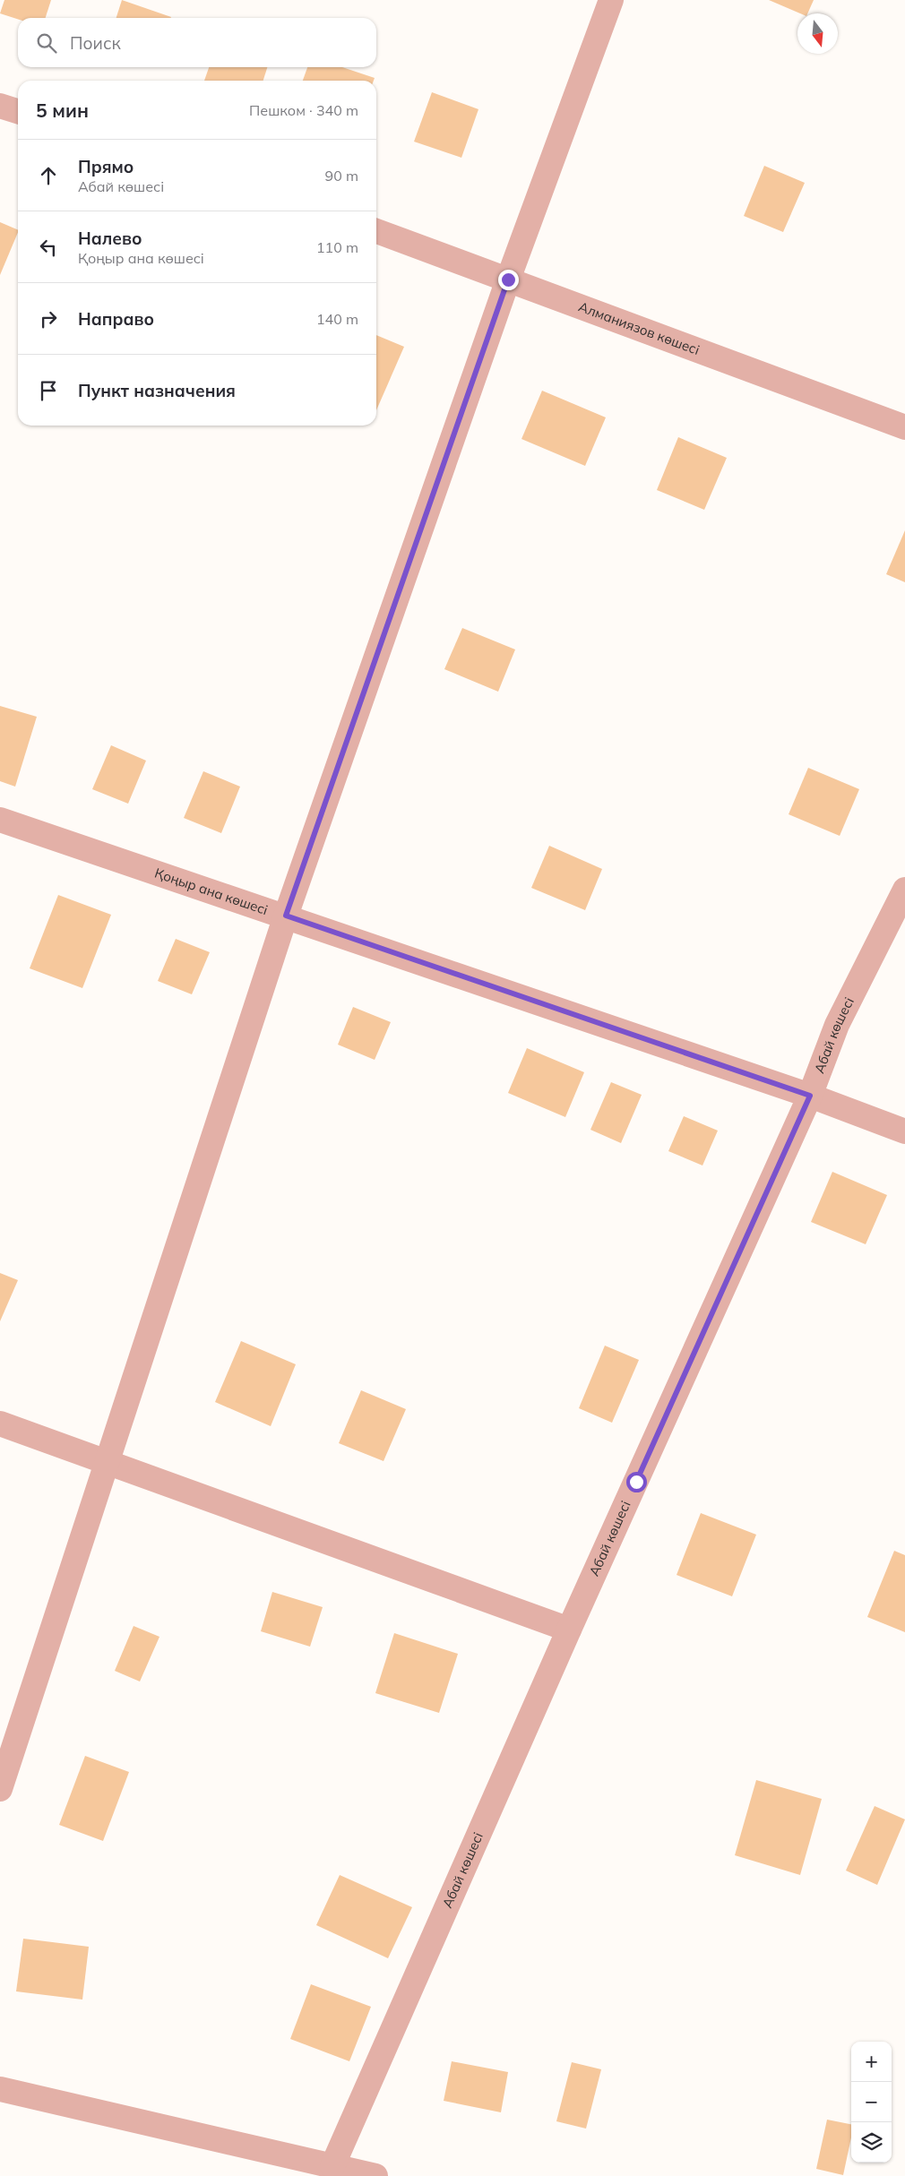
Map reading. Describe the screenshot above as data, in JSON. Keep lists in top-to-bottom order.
{
  "streets": {
    "street": ["Алманиязов көшесі", "Қоңыр ана көшесі", "Абай көшесі"]
  },
  "crossings": [
    ["Қоңыр ана көшесі", "Абай көшесі"]
  ],
  "north": "bottom",
  "page": {
    "search": "Поиск",
    "heading": ["5 мин", "Пешком · 340 m"],
    "list": [
      ["Прямо", "Абай көшесі", "90 m"],
      ["Налево", "Қоңыр ана көшесі", "110 m"],
      ["Направо", "140 m"],
      "Пункт назначения"
    ],
    "map_buttons": ["+", "−"]
  }
}
